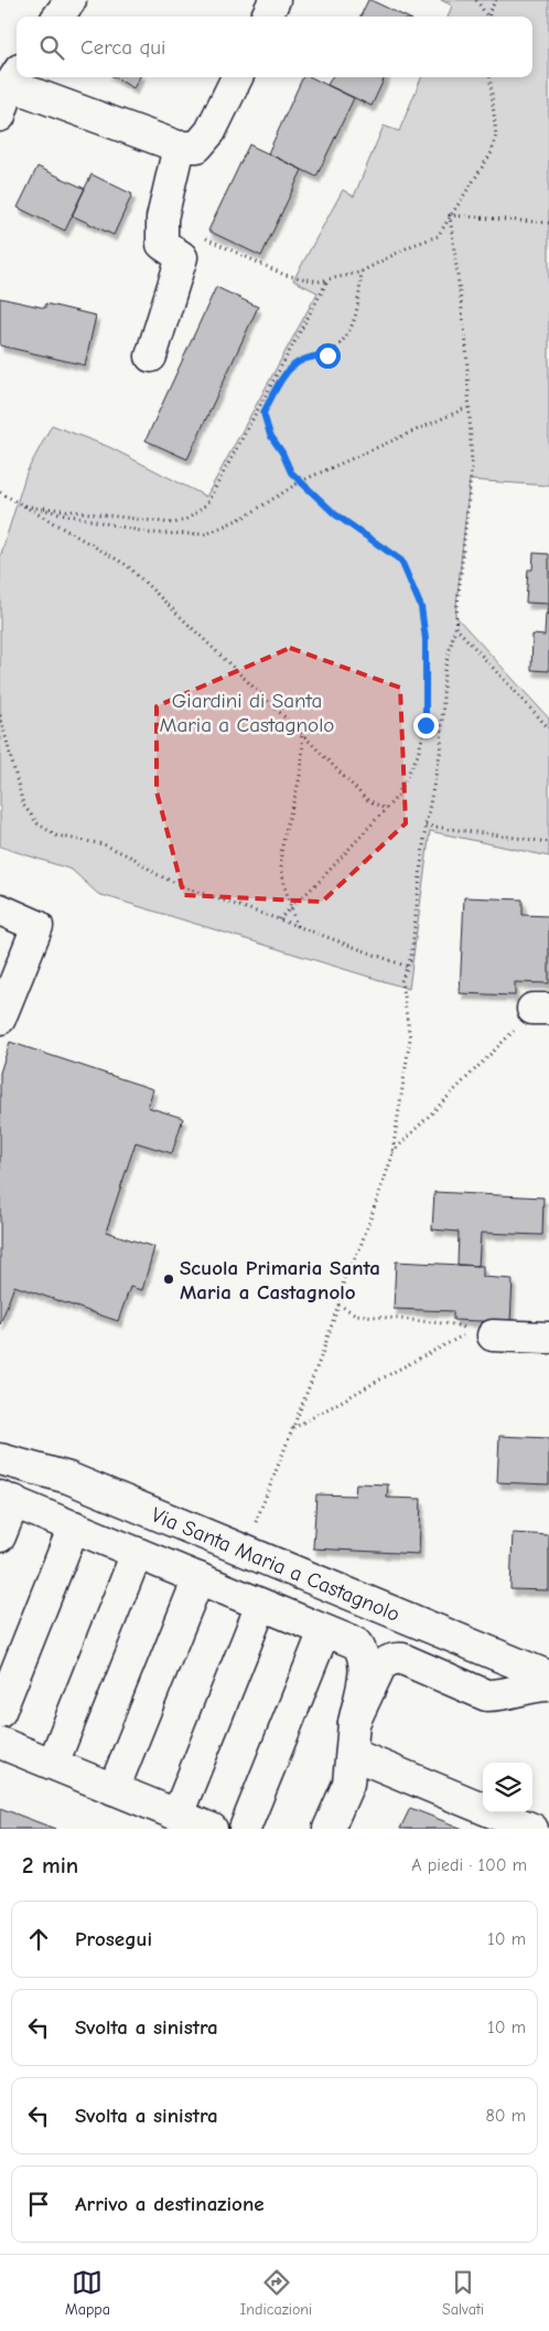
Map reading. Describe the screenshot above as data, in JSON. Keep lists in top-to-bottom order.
{
  "streets": {
    "street": ["Via Santa Maria a Castagnolo"]
  },
  "parks": ["Giardini di Santa Maria a Castagnolo"],
  "places": ["Scuola Primaria Santa Maria a Castagnolo"],
  "page": {
    "search": "Cerca qui",
    "heading": ["2 min", "A piedi · 100 m"],
    "list": [
      ["Prosegui", "10 m"],
      ["Svolta a sinistra", "10 m"],
      ["Svolta a sinistra", "80 m"],
      "Arrivo a destinazione"
    ],
    "nav": ["Mappa", "Indicazioni", "Salvati"]
  }
}
